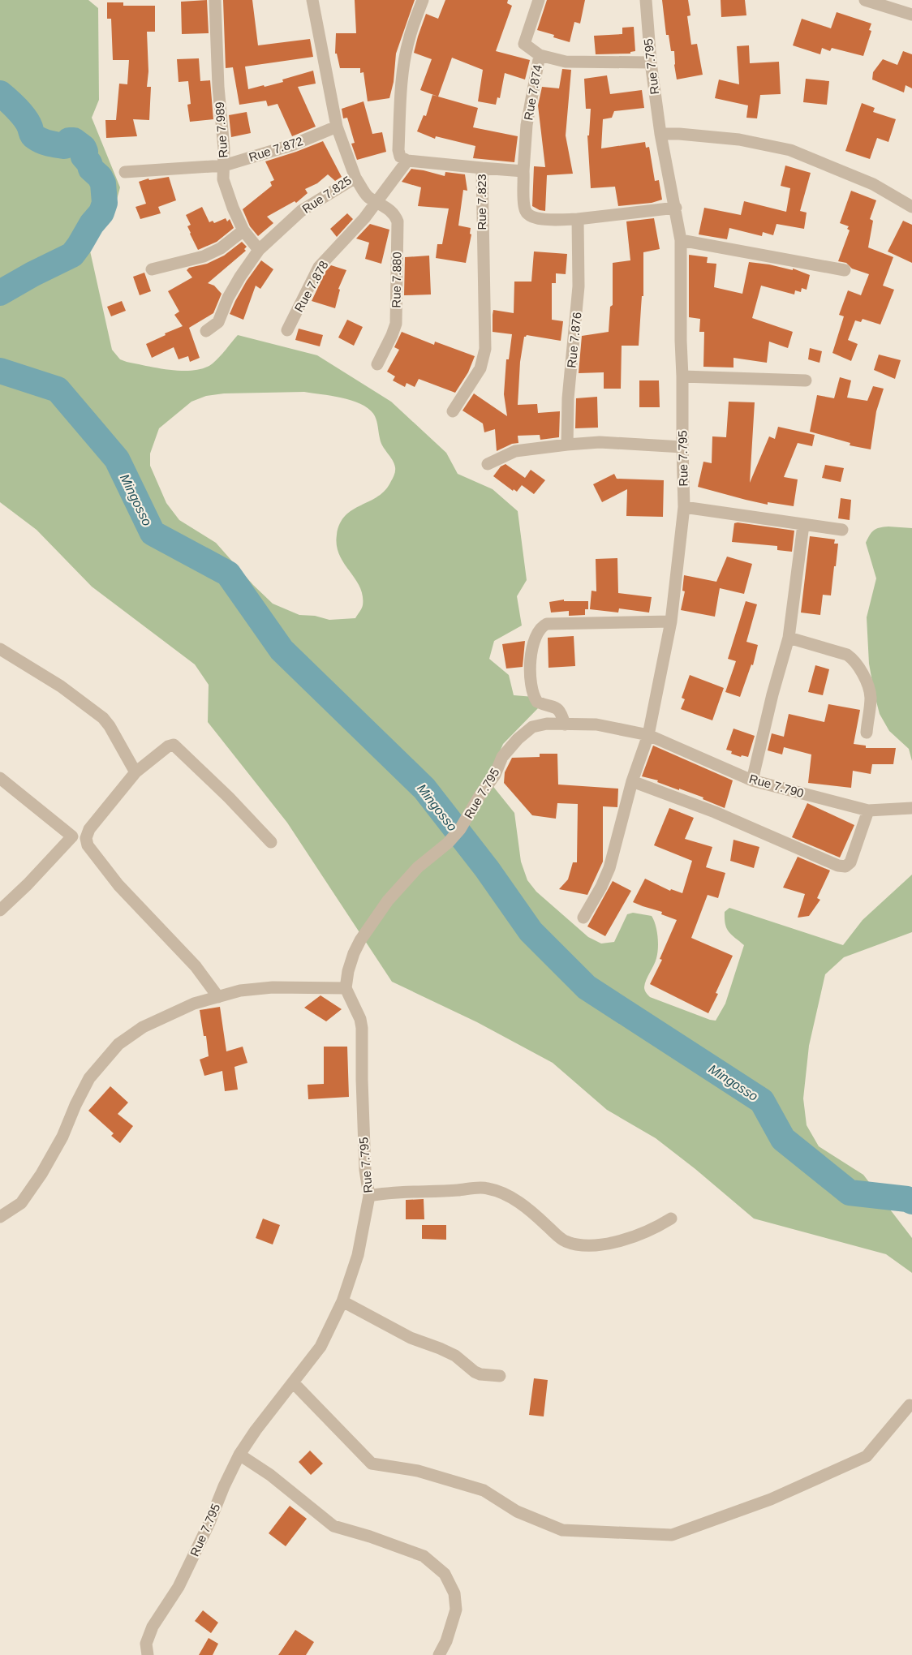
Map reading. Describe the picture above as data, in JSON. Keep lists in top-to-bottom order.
{
  "streets": {
    "street": [
      "Rue 7.795",
      "Rue 7.874",
      "Rue 7.989",
      "Rue 7.872",
      "Rue 7.825",
      "Rue 7.823",
      "Rue 7.880",
      "Rue 7.878",
      "Rue 7.876",
      "Rue 7.790"
    ]
  },
  "crossings": [
    ["Rue 7.795", "Rue 7.874"],
    ["Rue 7.795", "Rue 7.790"],
    ["Rue 7.874", "Rue 7.876"],
    ["Rue 7.989", "Rue 7.872"],
    ["Rue 7.989", "Rue 7.825"],
    ["Rue 7.872", "Rue 7.825"],
    ["Rue 7.825", "Rue 7.880"],
    ["Rue 7.823", "Rue 7.878"],
    ["Rue 7.880", "Rue 7.878"]
  ],
  "water": ["Mingosso"]
}
